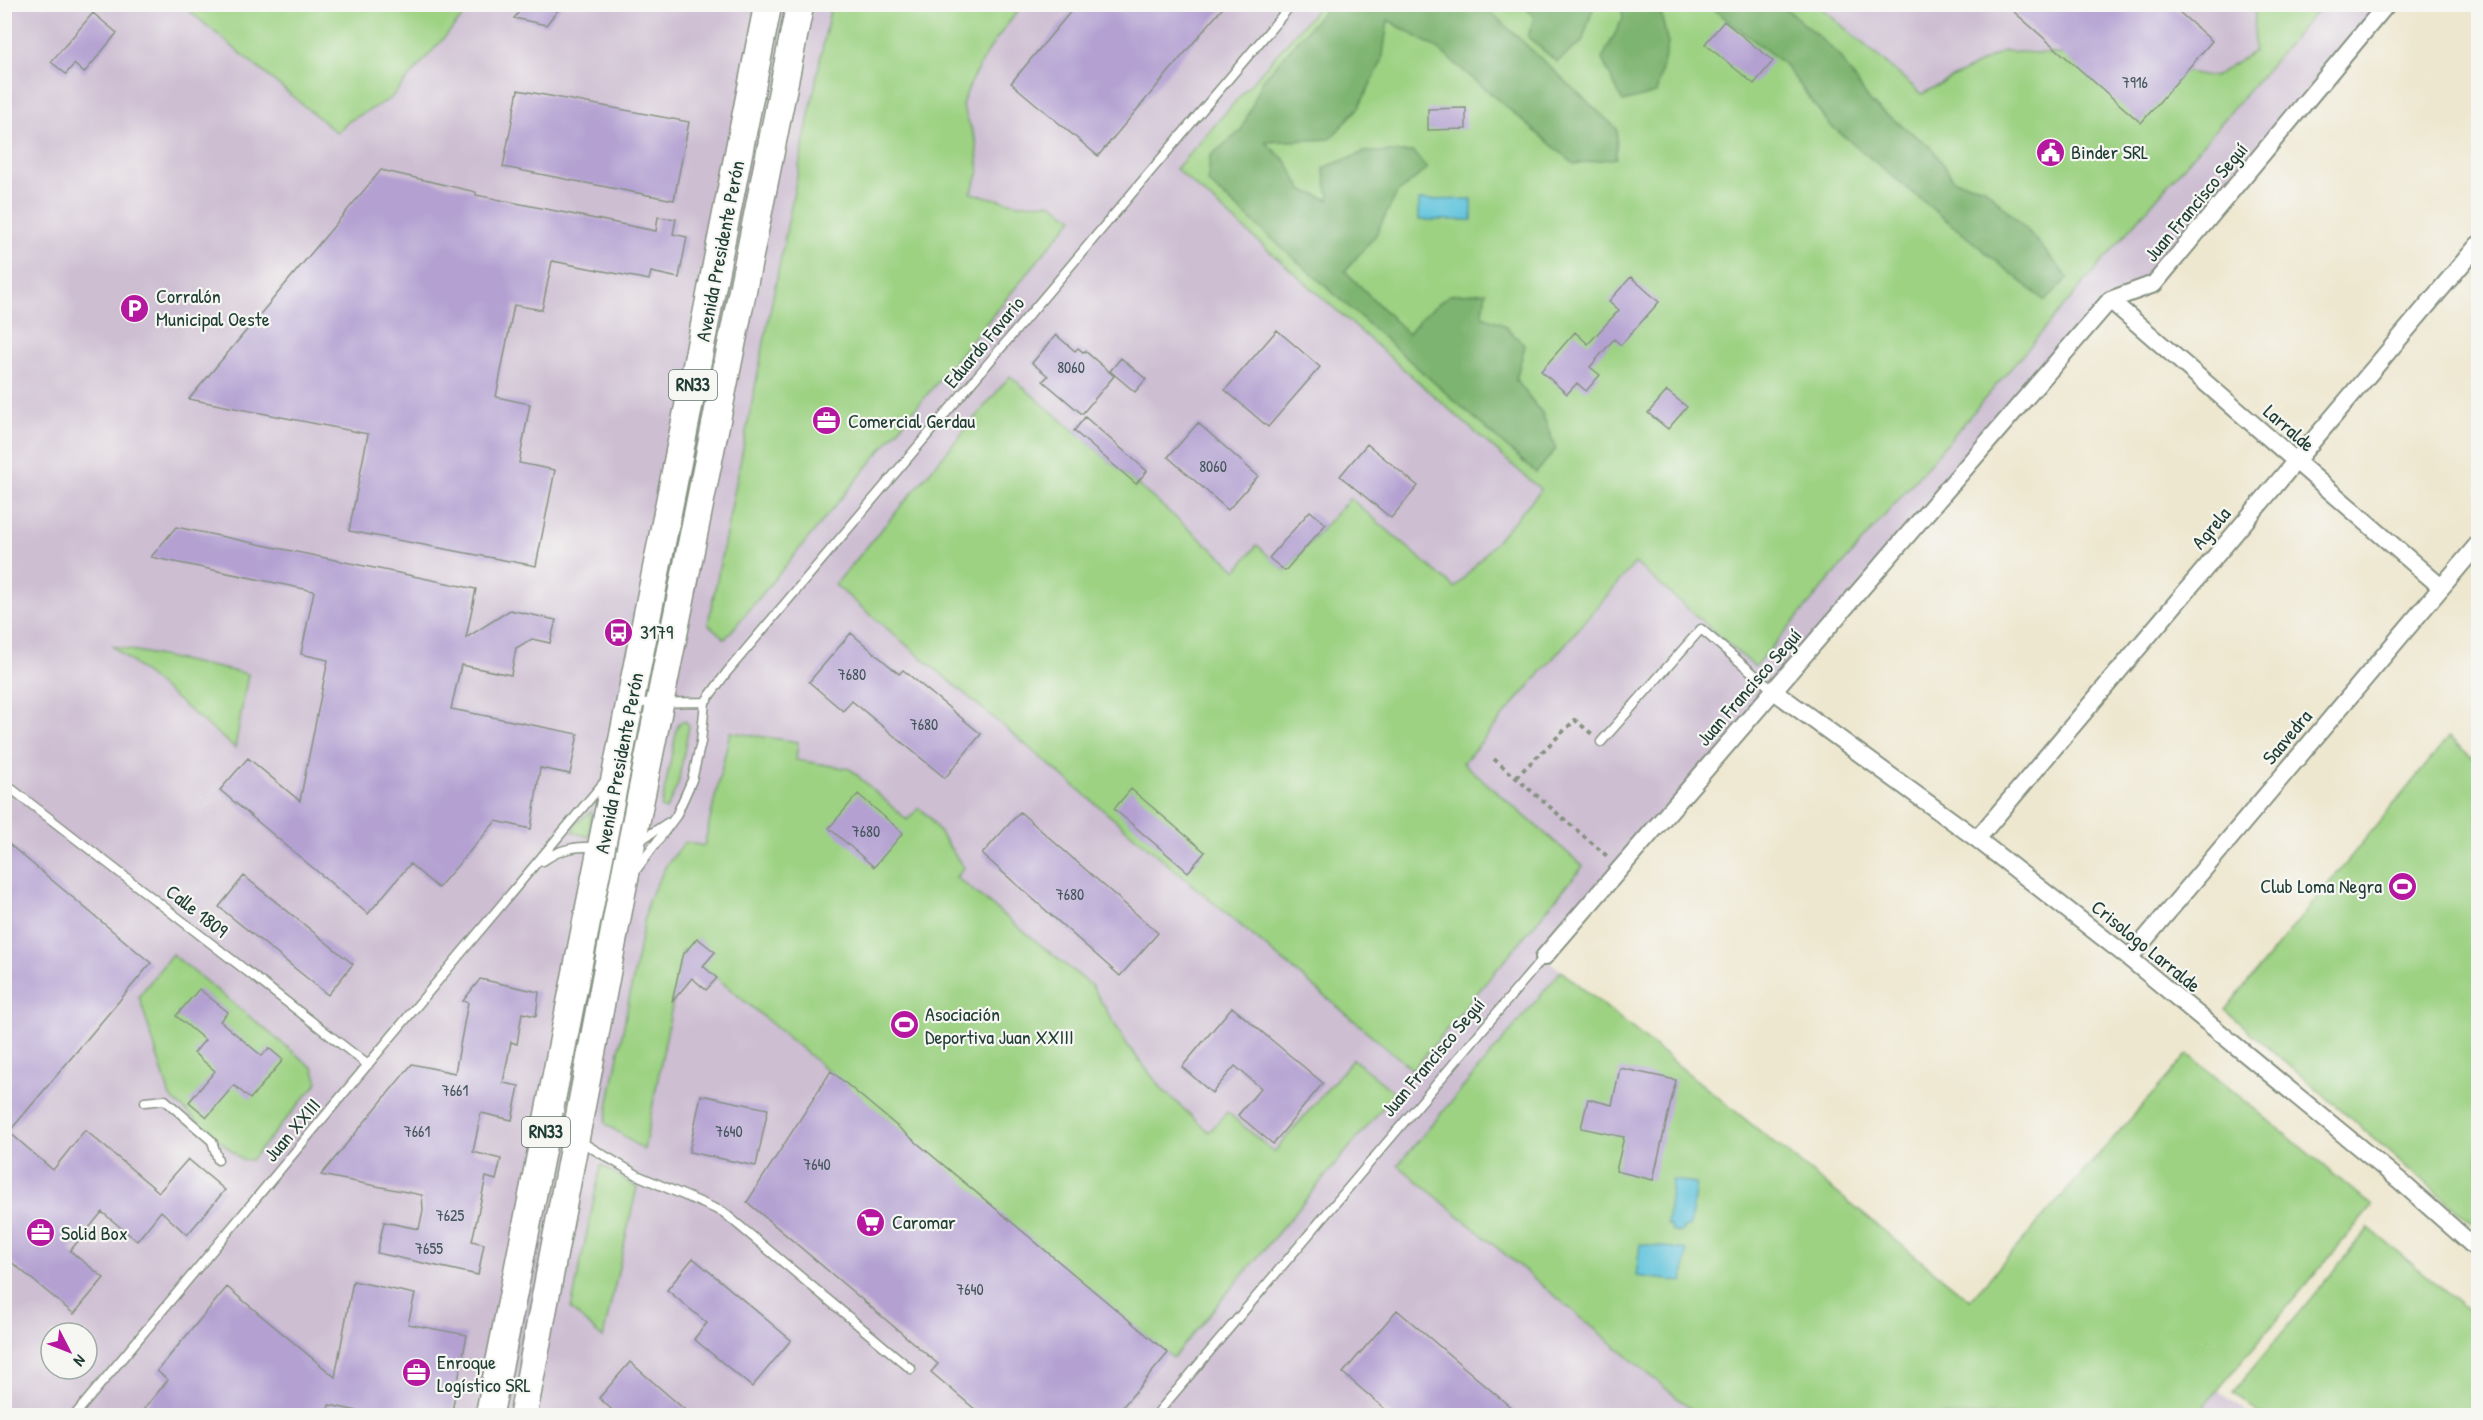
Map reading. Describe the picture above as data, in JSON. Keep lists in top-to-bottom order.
{
  "streets": {
    "main road": ["Avenida Presidente Perón", "RN33"],
    "street": [
      "Juan Francisco Seguí",
      "Larralde",
      "Agrela",
      "Saavedra",
      "Crisologo Larralde"
    ],
    "lane": ["Eduardo Favario", "Calle 1809", "Juan XXIII"]
  },
  "crossings": [
    ["Juan Francisco Seguí", "Larralde"],
    ["Juan Francisco Seguí", "Crisologo Larralde"],
    ["Avenida Presidente Perón", "Juan XXIII"],
    ["Larralde", "Agrela"],
    ["Larralde", "Saavedra"],
    ["Agrela", "Crisologo Larralde"],
    ["Saavedra", "Crisologo Larralde"],
    ["Calle 1809", "Juan XXIII"]
  ],
  "places": {
    "public building": ["Binder SRL"],
    "parking": ["Corralón Municipal Oeste"],
    "office": ["Comercial Gerdau", "Solid Box", "Enroque Logístico SRL"],
    "bus stop": ["3179"],
    "sports": ["Club Loma Negra", "Asociación Deportiva Juan XXIII"],
    "supermarket": ["Caromar"]
  },
  "house_numbers": [
    "7916",
    "8060",
    "8060",
    "7680",
    "7680",
    "7680",
    "7680",
    "7661",
    "7661",
    "7640",
    "7640",
    "7625",
    "7655",
    "7640"
  ],
  "north": "bottom right"
}
